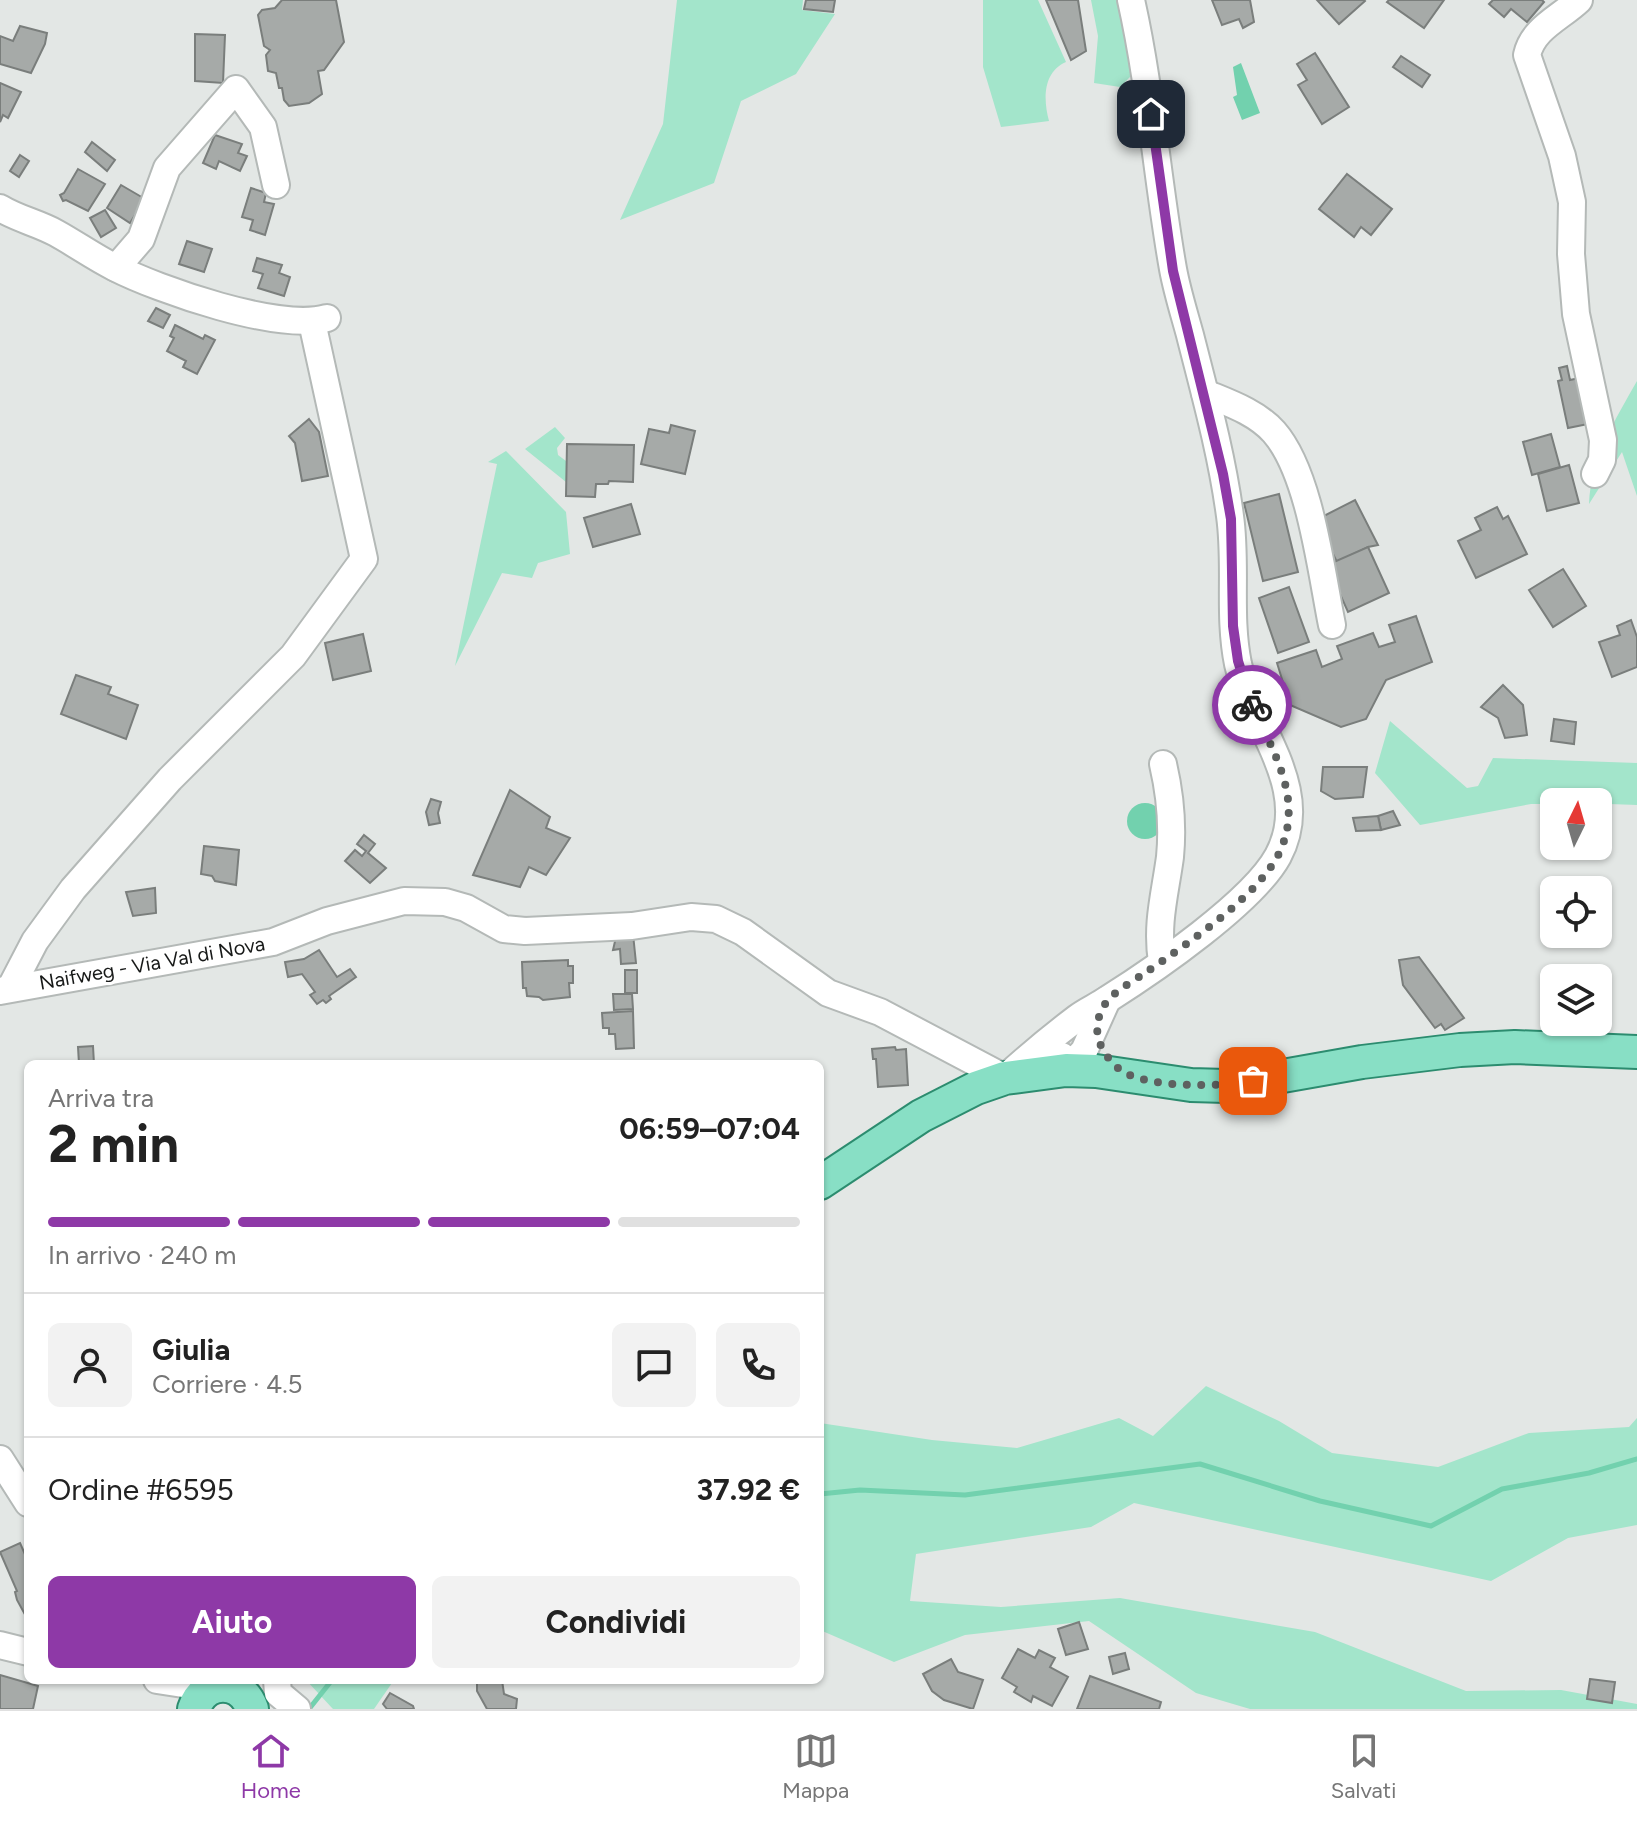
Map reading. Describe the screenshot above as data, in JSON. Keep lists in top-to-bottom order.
{
  "streets": {
    "street": ["Naifweg - Via Val di Nova"]
  },
  "north": "top",
  "page": {
    "heading": ["2 min", "Arriva tra", "06:59–07:04"],
    "panel": [
      "Giulia",
      "Corriere · 4.5",
      "Ordine #6595",
      "37.92 €"
    ],
    "bar": "In arrivo · 240 m",
    "buttons": ["Aiuto", "Condividi"],
    "tabs": ["Home", "Mappa", "Salvati"]
  }
}
